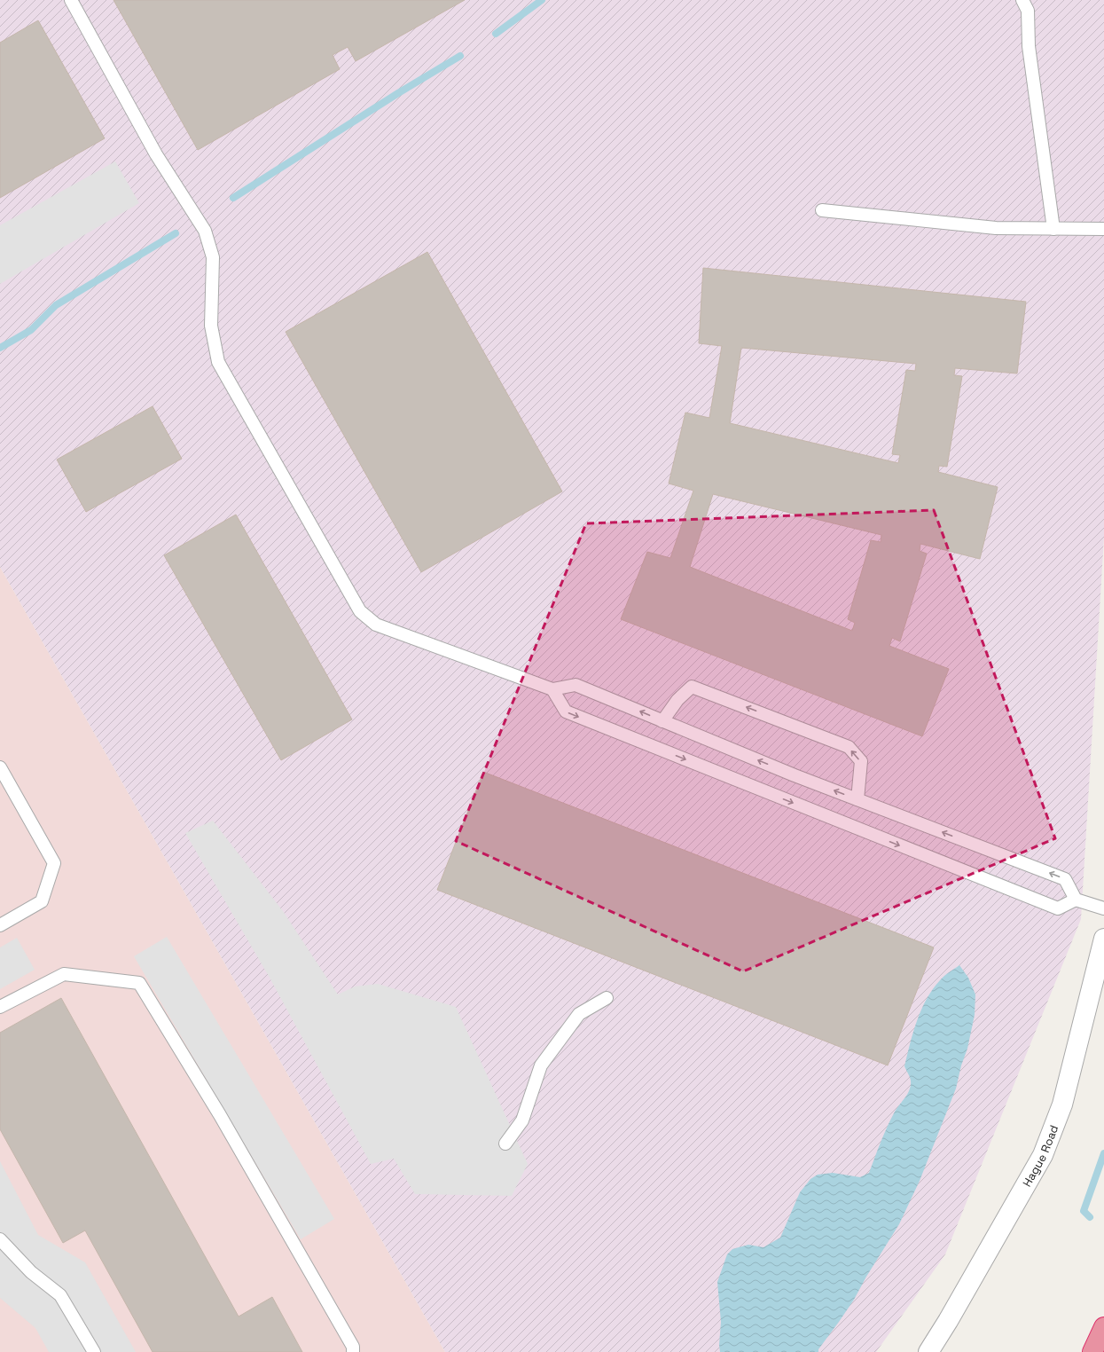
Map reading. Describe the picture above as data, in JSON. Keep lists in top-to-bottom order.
{
  "streets": {
    "street": ["Hague Road"]
  }
}
